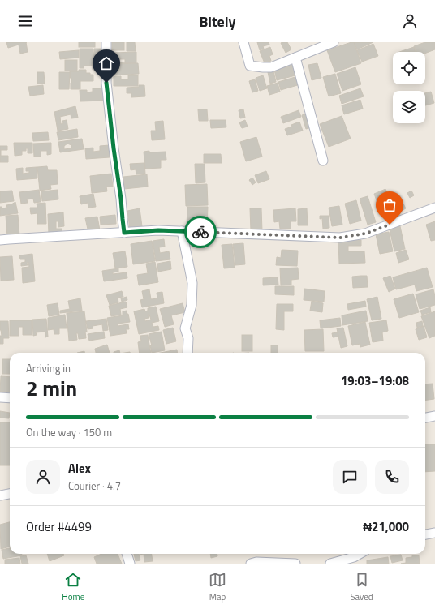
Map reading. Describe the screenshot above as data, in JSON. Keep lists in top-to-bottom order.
{
  "page": {
    "header": "Bitely",
    "heading": ["2 min", "Arriving in", "19:03–19:08"],
    "panel": [
      "Alex",
      "Courier · 4.7",
      "Order #4499",
      "₦21,000"
    ],
    "bar": "On the way · 150 m",
    "tabs": ["Home", "Map", "Saved"]
  }
}
